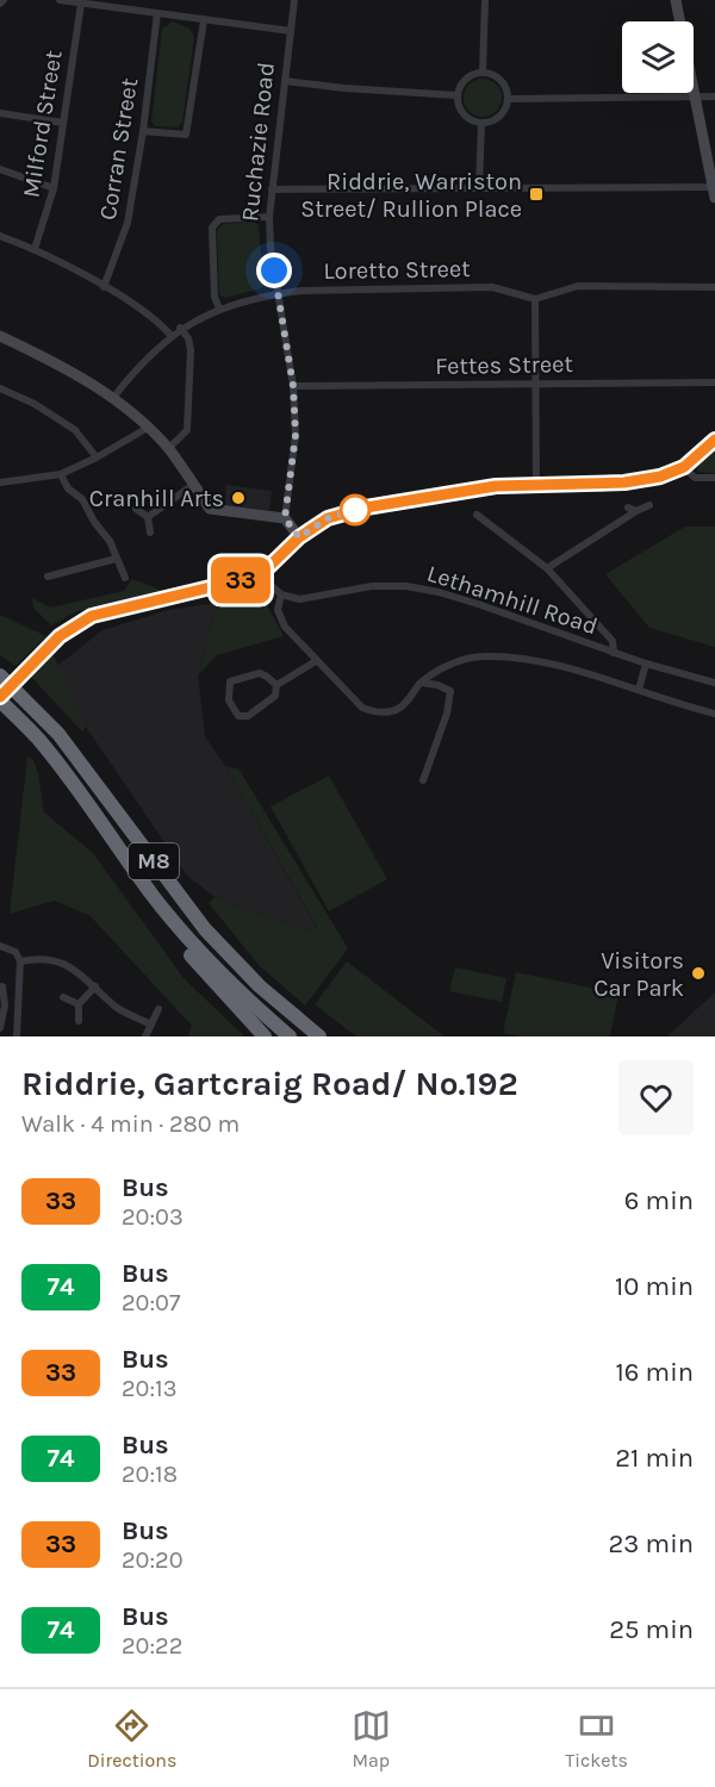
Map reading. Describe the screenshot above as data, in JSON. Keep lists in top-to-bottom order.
{
  "streets": {
    "highway": ["M8"],
    "street": [
      "Milford Street",
      "Ruchazie Road",
      "Corran Street",
      "Loretto Street",
      "Fettes Street",
      "Lethamhill Road"
    ]
  },
  "crossings": [
    ["Ruchazie Road", "Loretto Street"],
    ["Ruchazie Road", "Fettes Street"]
  ],
  "places": {
    "transit": ["Riddrie, Warriston Street/ Rullion Place"],
    "other": ["Cranhill Arts", "Visitors Car Park"]
  },
  "lines": ["bus line 33"],
  "page": {
    "on_map": "33",
    "heading": ["Riddrie, Gartcraig Road/ No.192", "Walk · 4 min · 280 m"],
    "list": [
      {
        "mark": "33",
        "name": "Bus",
        "note": "20:03",
        "value": "6 min"
      },
      {
        "mark": "74",
        "name": "Bus",
        "note": "20:07",
        "value": "10 min"
      },
      {
        "mark": "33",
        "name": "Bus",
        "note": "20:13",
        "value": "16 min"
      },
      {
        "mark": "74",
        "name": "Bus",
        "note": "20:18",
        "value": "21 min"
      },
      {
        "mark": "33",
        "name": "Bus",
        "note": "20:20",
        "value": "23 min"
      },
      {
        "mark": "74",
        "name": "Bus",
        "note": "20:22",
        "value": "25 min"
      }
    ],
    "tabs": ["Directions", "Map", "Tickets"]
  }
}
